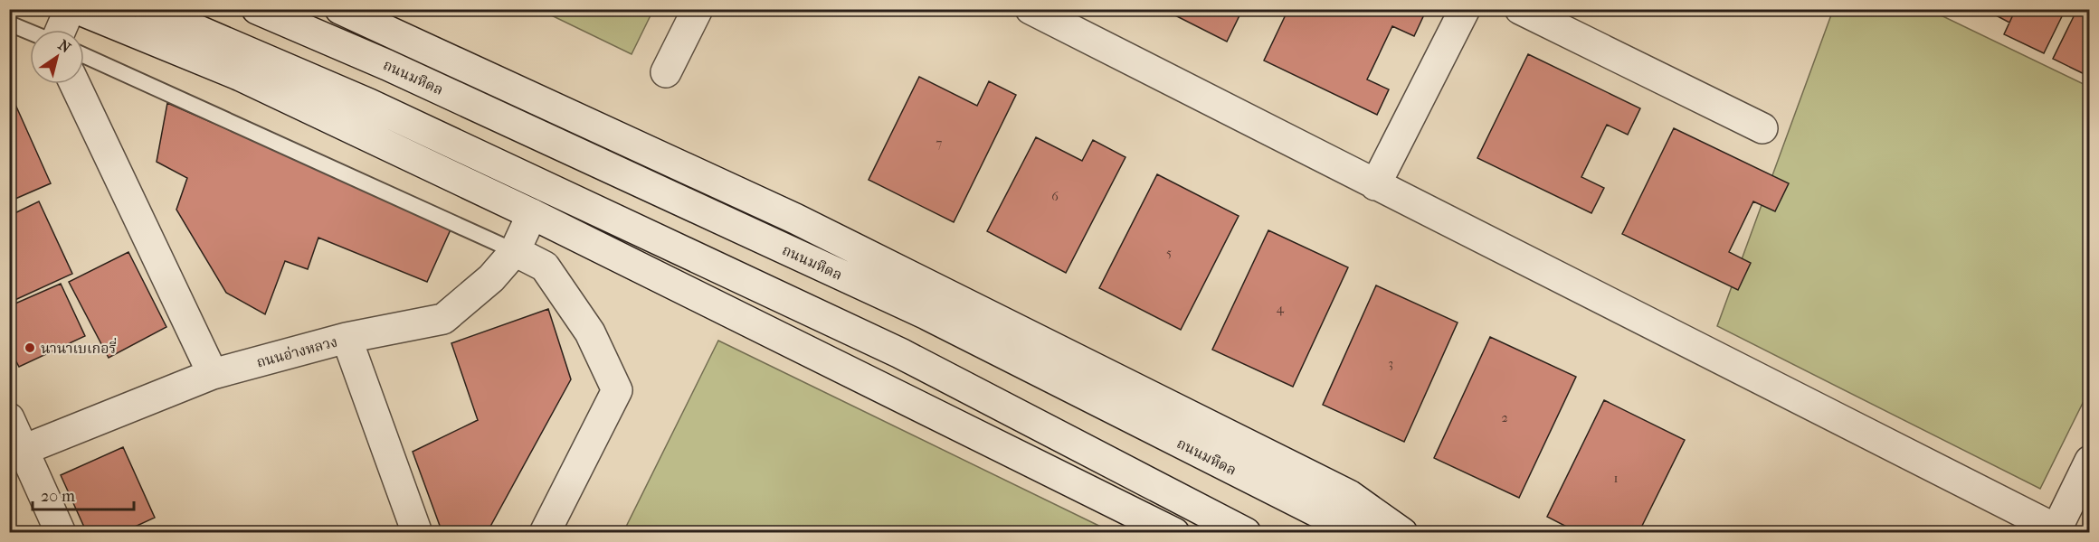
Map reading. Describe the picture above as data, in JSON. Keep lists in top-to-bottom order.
{
  "streets": {
    "main road": ["ถนนมหิดล", "ถนนอ่างหลวง"]
  },
  "places": ["นานาเบเกอรี่"],
  "house_numbers": [
    "7",
    "6",
    "5",
    "4",
    "3",
    "2",
    "1"
  ],
  "scale_bar": "20 m",
  "north": "top right"
}
